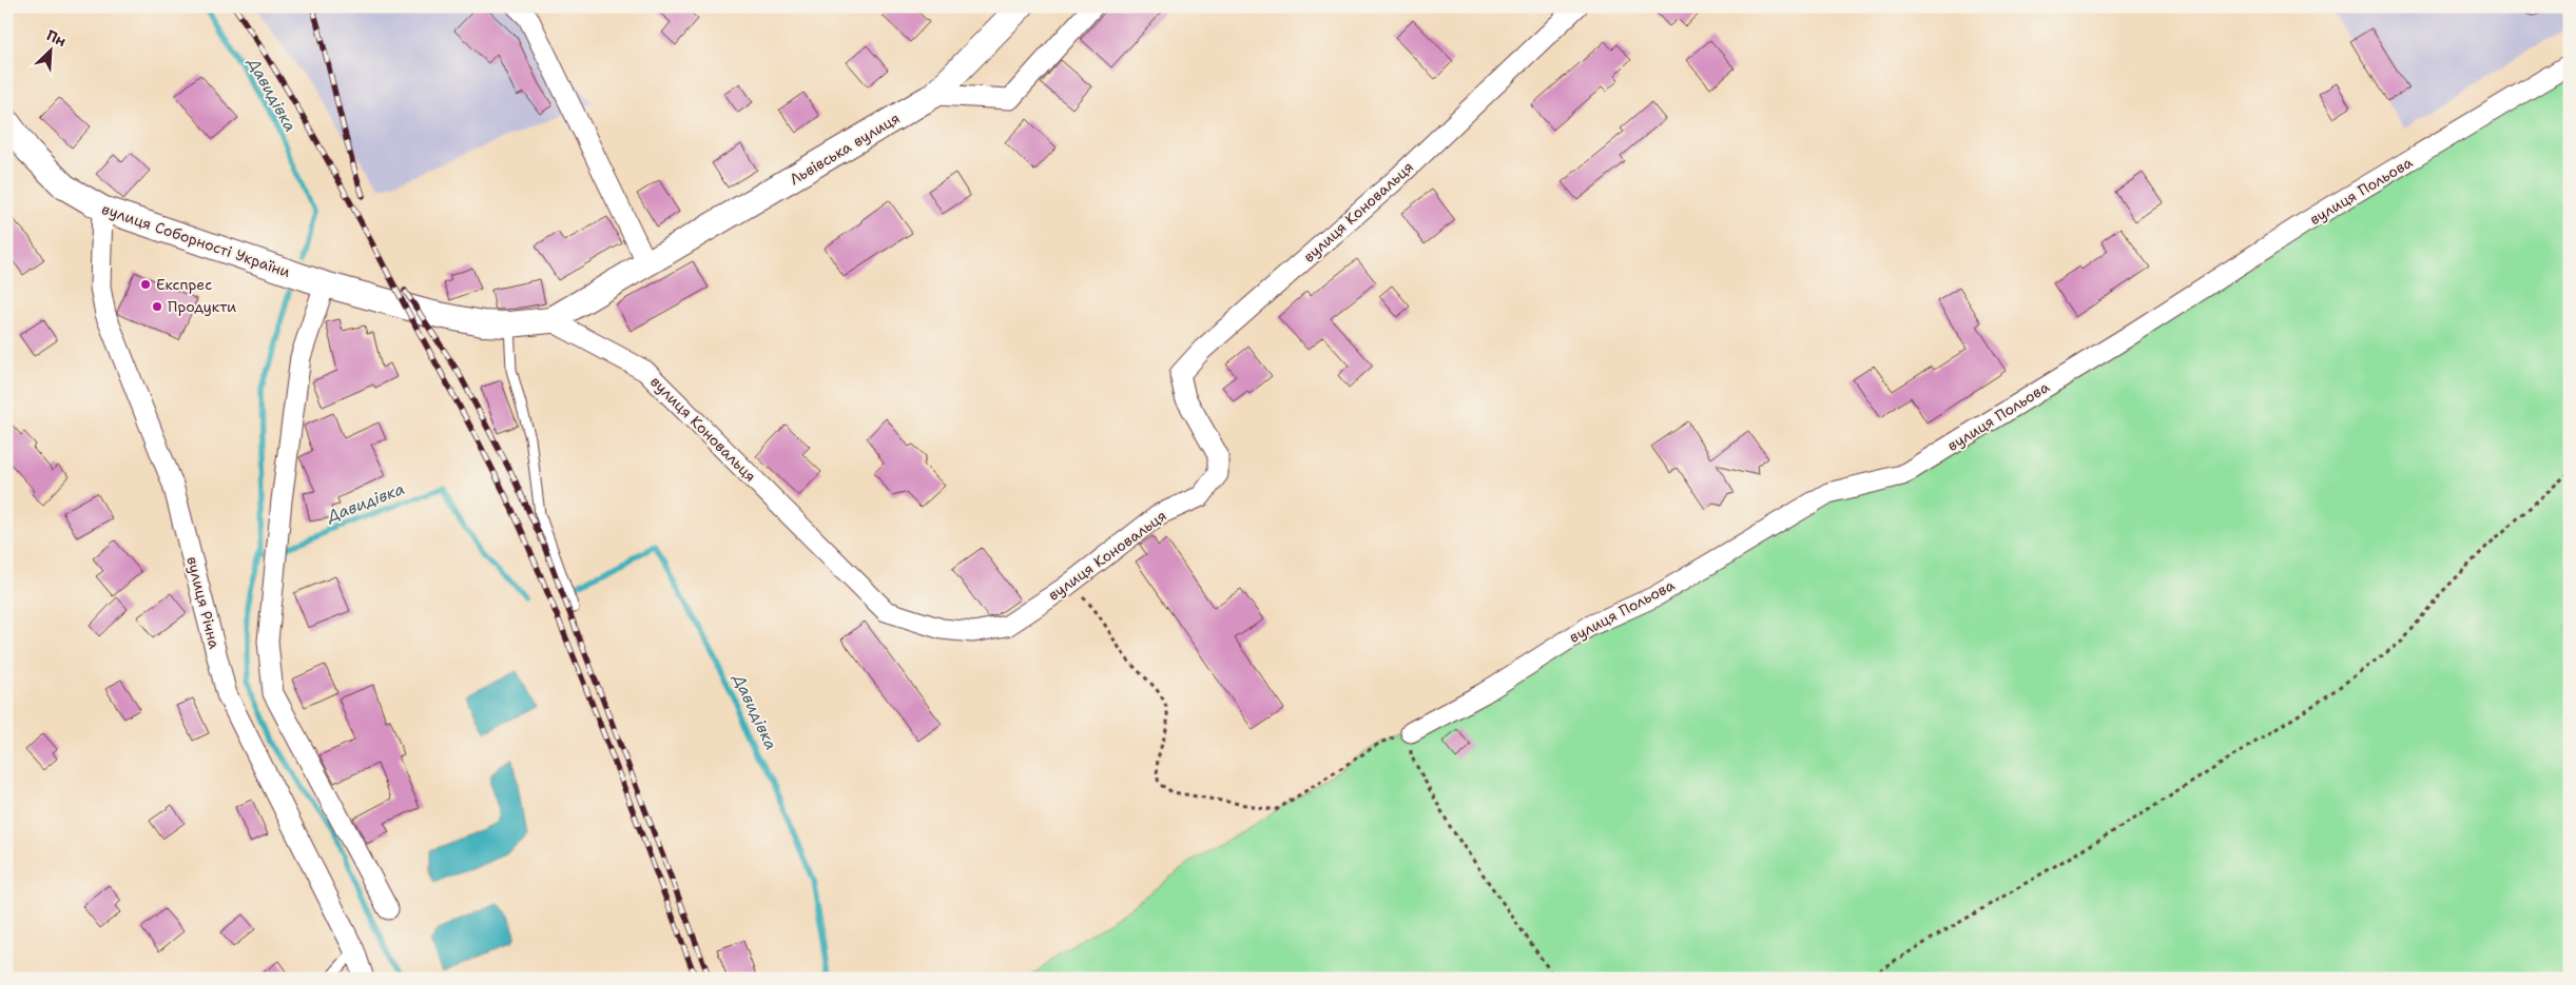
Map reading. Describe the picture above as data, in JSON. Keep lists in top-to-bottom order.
{
  "streets": {
    "street": [
      "Львівська вулиця",
      "вулиця Польова",
      "вулиця Коновальця",
      "вулиця Соборності України",
      "вулиця Річна"
    ]
  },
  "crossings": [
    ["Львівська вулиця", "вулиця Коновальця"],
    ["Львівська вулиця", "вулиця Соборності України"],
    ["вулиця Коновальця", "вулиця Соборності України"],
    ["вулиця Соборності України", "вулиця Річна"]
  ],
  "water": ["Давидівка"],
  "places": ["Експрес", "Продукти"],
  "north": "top right"
}
